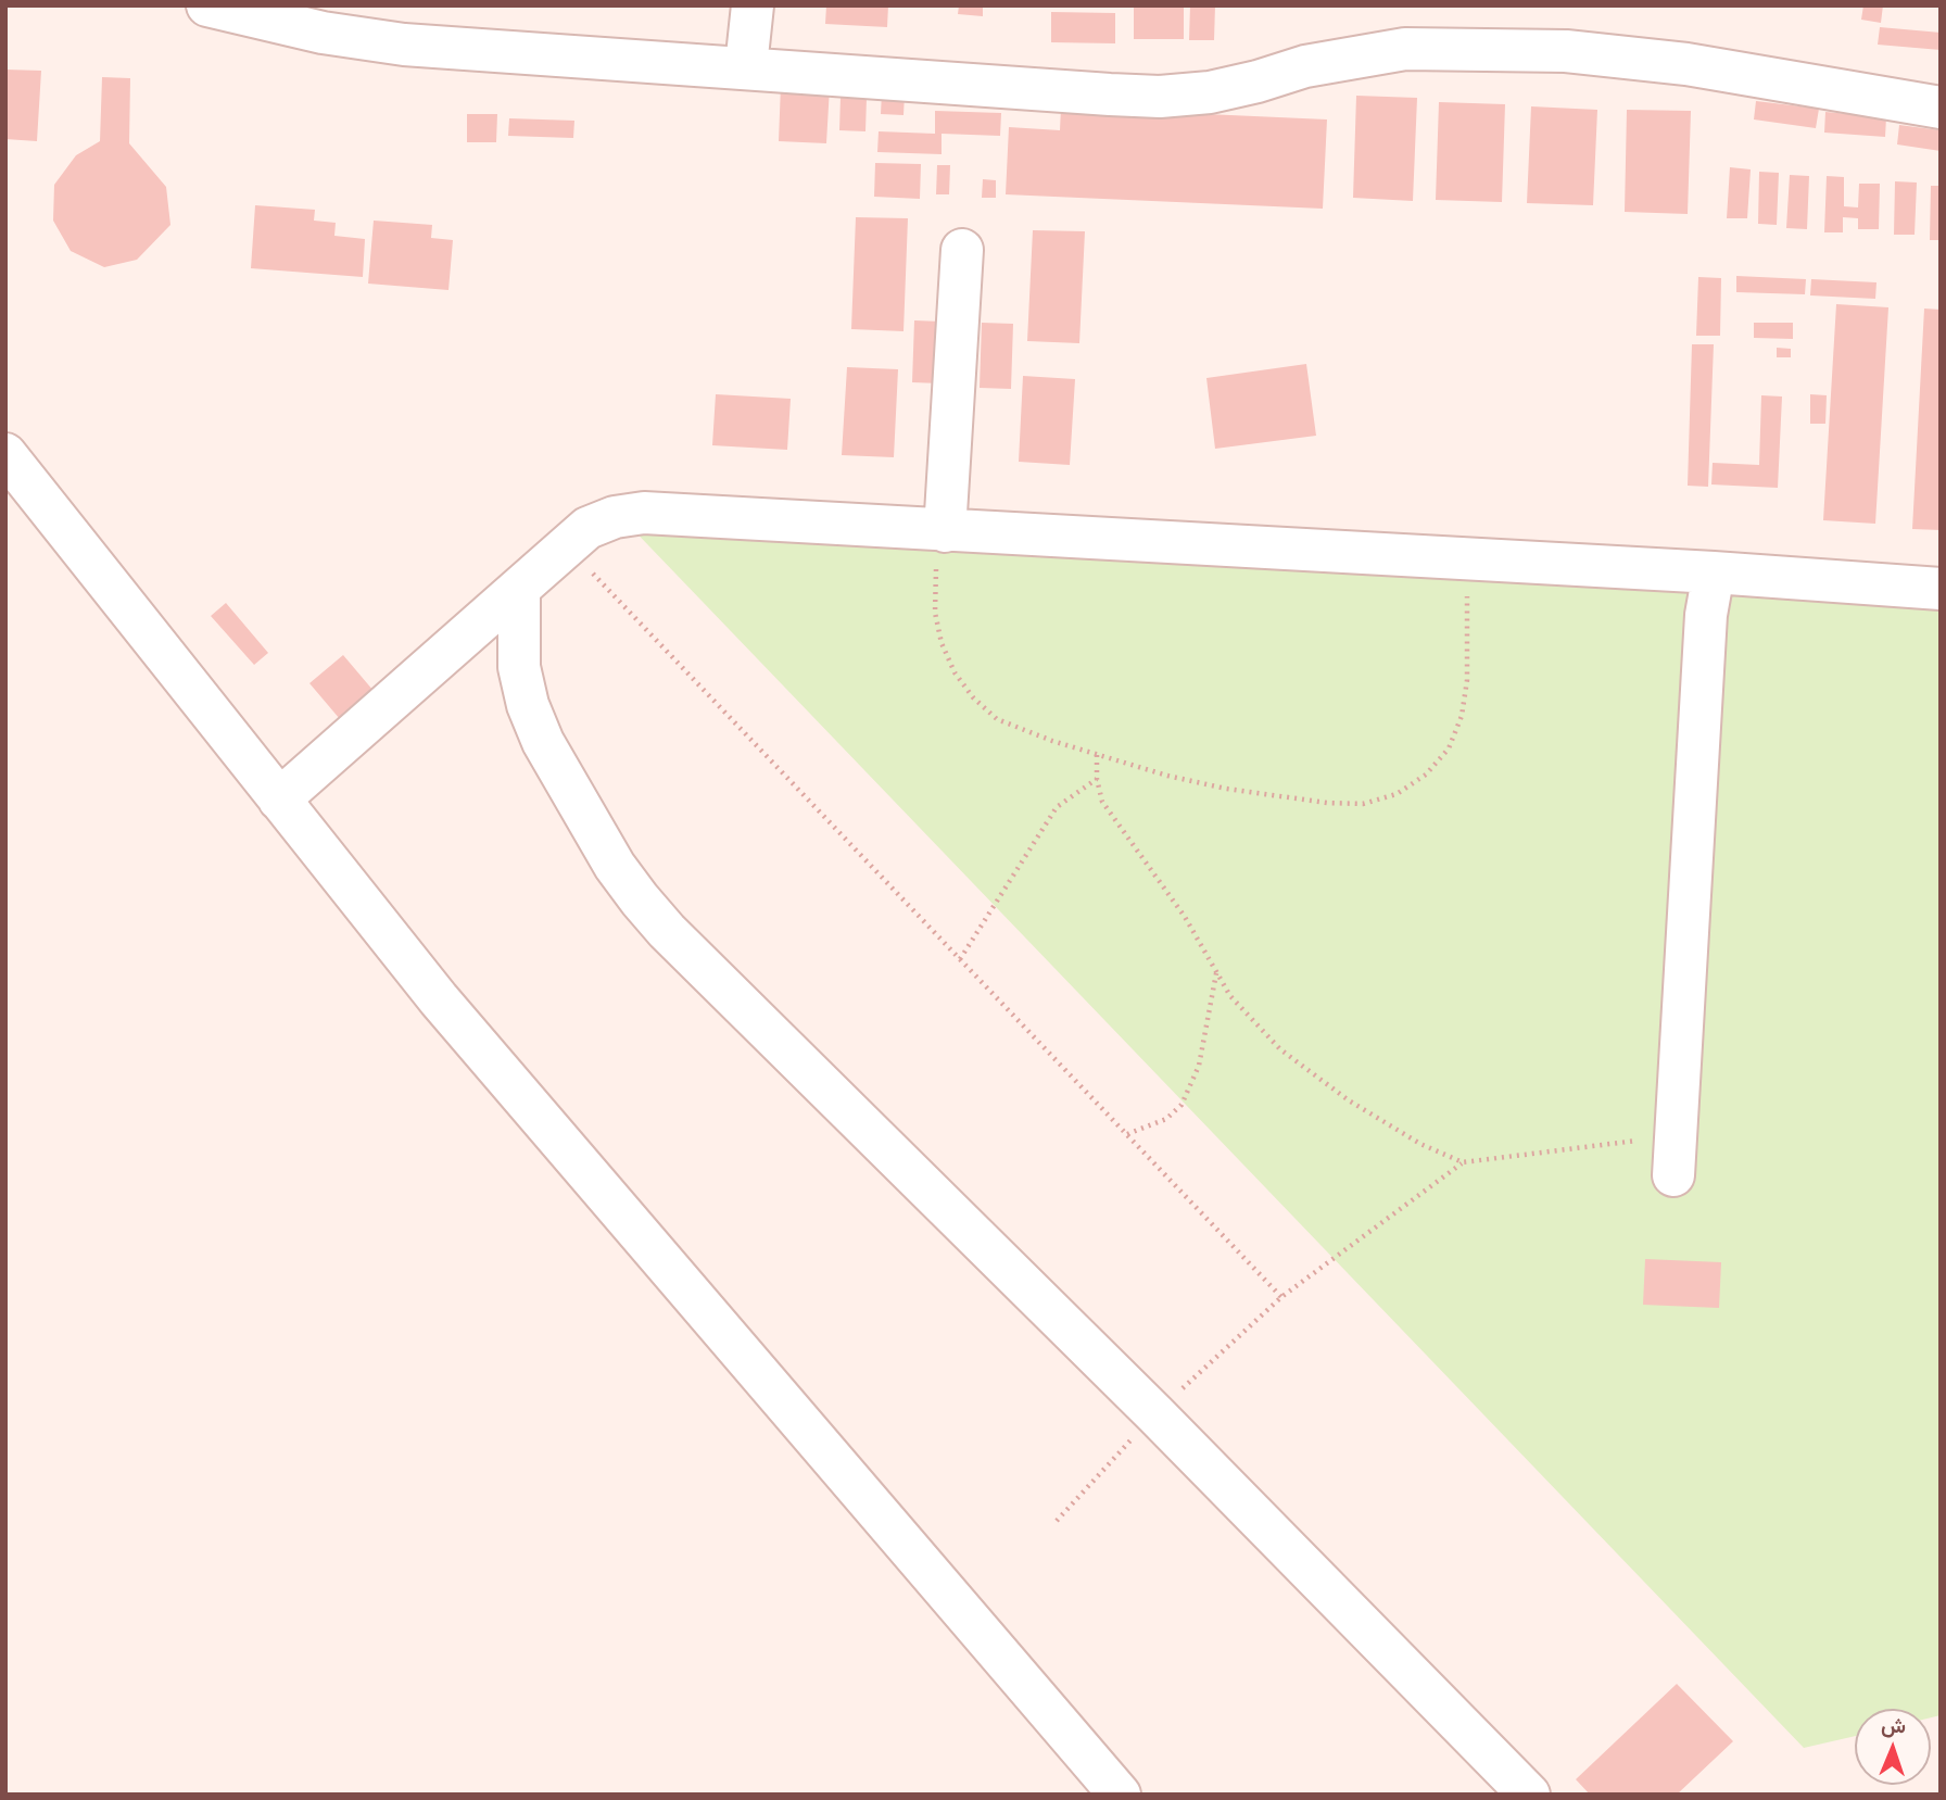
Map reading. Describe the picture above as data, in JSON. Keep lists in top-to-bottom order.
{
  "north": "top"
}
